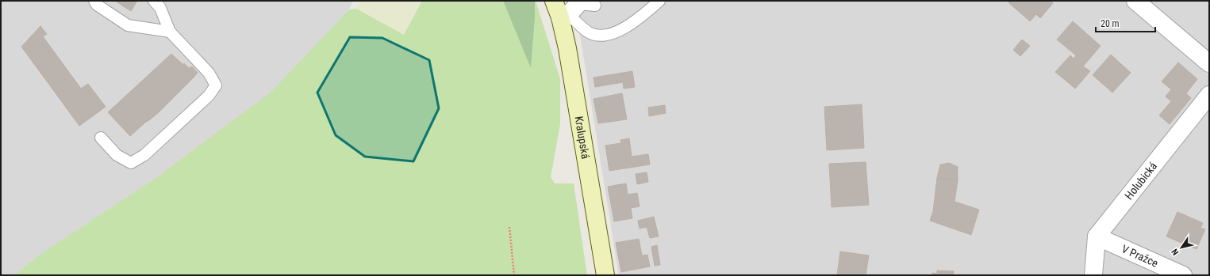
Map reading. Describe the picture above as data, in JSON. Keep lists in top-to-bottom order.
{
  "streets": {
    "street": ["Kralupská", "Holubická", "V Pražce"]
  },
  "crossings": [
    ["Holubická", "V Pražce"]
  ],
  "scale_bar": "20 m",
  "north": "bottom left"
}
